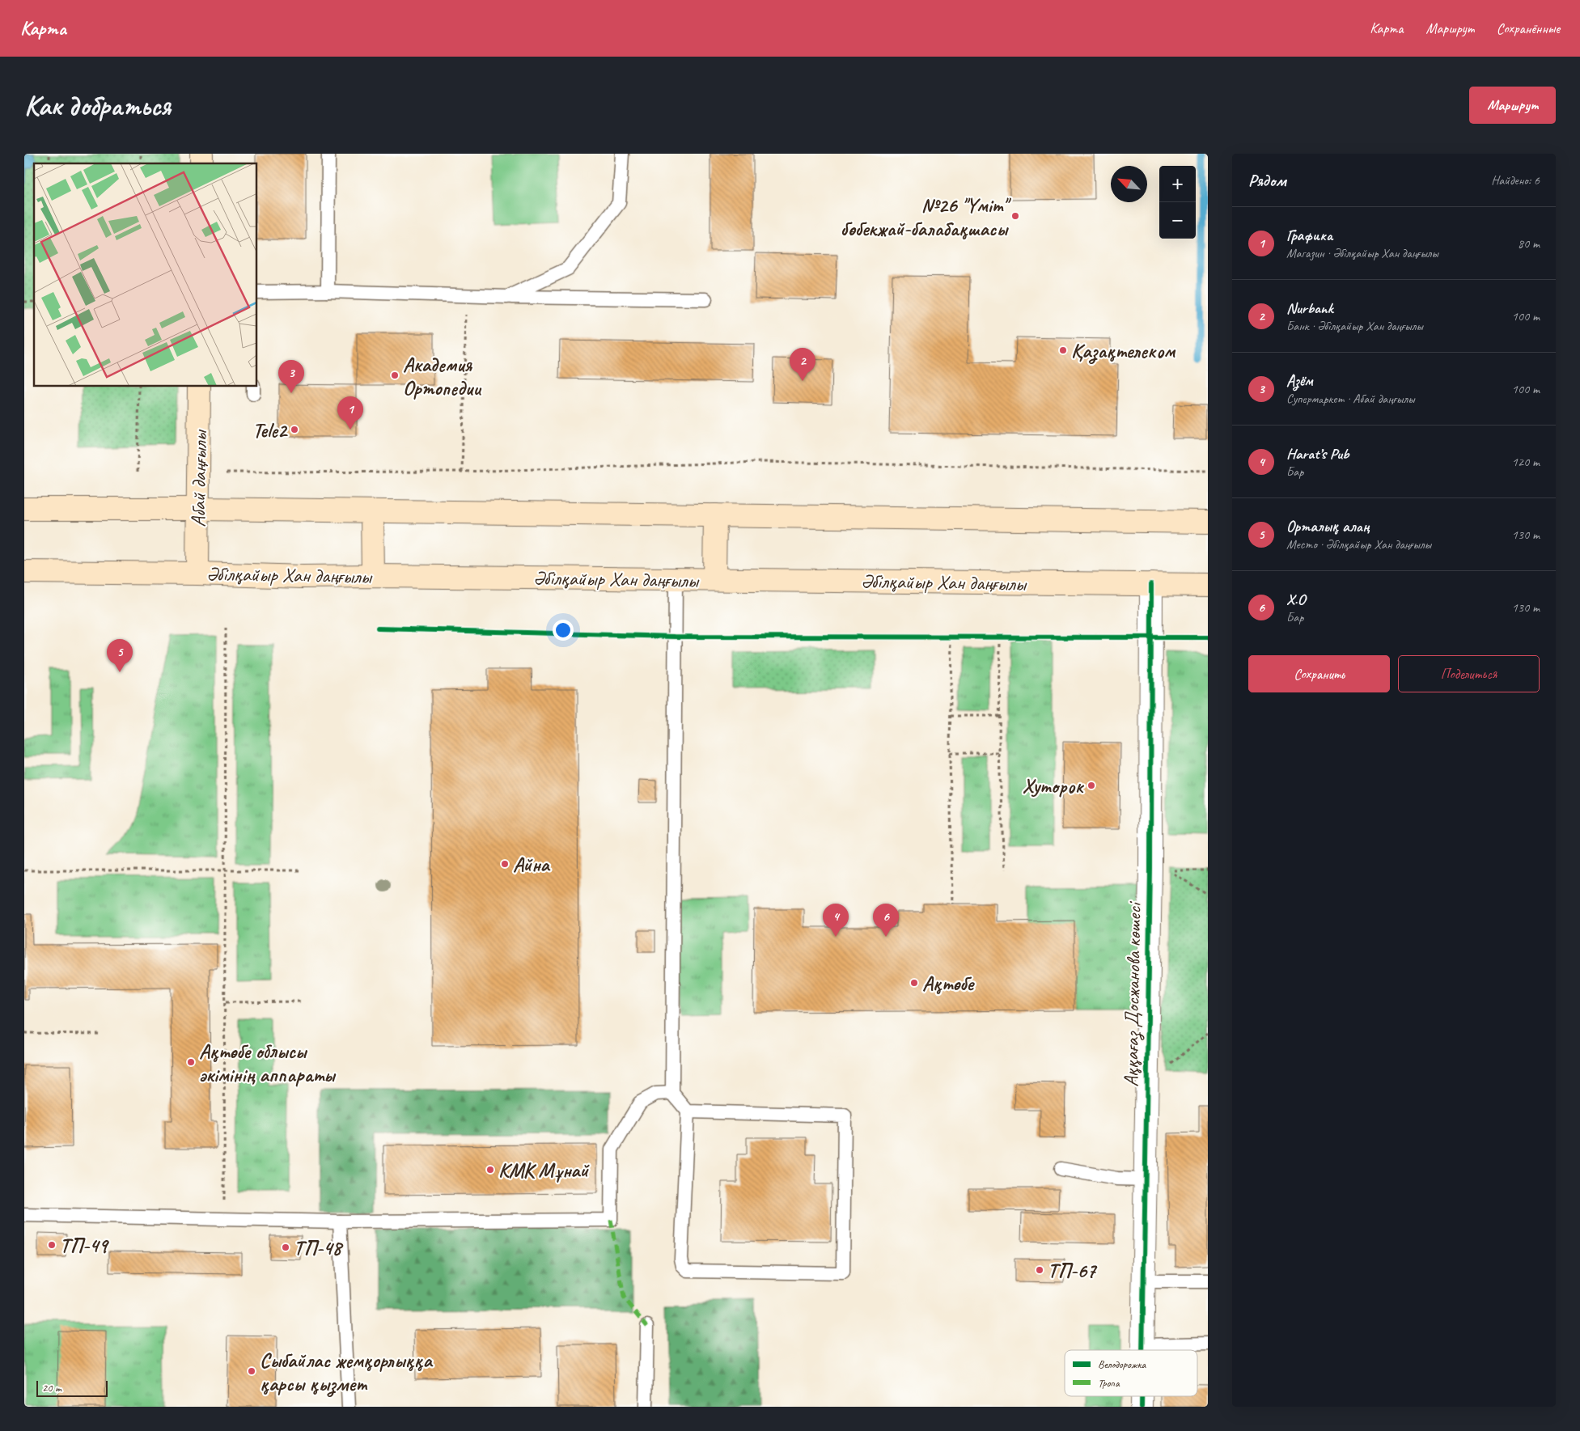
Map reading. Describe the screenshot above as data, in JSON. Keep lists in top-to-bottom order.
{
  "streets": {
    "main road": ["Абай даңғылы", "Әбілқайыр Хан даңғылы"],
    "street": ["Аққағаз Досжанова көшесі"]
  },
  "crossings": [
    ["Абай даңғылы", "Әбілқайыр Хан даңғылы"],
    ["Әбілқайыр Хан даңғылы", "Аққағаз Досжанова көшесі"]
  ],
  "places": [
    "№26 \"Үміт\" бөбекжай-балабақшасы",
    "Қазақтелеком",
    "Академия Ортопедии",
    "Tele2",
    "Хуторок",
    "Айна",
    "Ақтөбе",
    "Ақтөбе облысы әкімінің аппараты",
    "КMK Мұнай",
    "ТП-49",
    "ТП-48",
    "ТП-67",
    "Сыбайлас жемқорлыққа қарсы қызмет"
  ],
  "legend": ["Велодорожка", "Тропа"],
  "scale_bar": "20 m",
  "north": "top left",
  "page": {
    "header": "Карта",
    "nav": ["Карта", "Маршрут", "Сохранённые"],
    "buttons": [
      "Маршрут",
      ["Сохранить", "Поделиться"]
    ],
    "title": "Как добраться",
    "heading": ["Рядом", "Найдено: 6"],
    "map_buttons": ["+", "−"],
    "list": [
      {
        "mark": "1",
        "name": "Графика",
        "note": "Магазин · Әбілқайыр Хан даңғылы",
        "value": "80 m"
      },
      {
        "mark": "2",
        "name": "Nurbank",
        "note": "Банк · Әбілқайыр Хан даңғылы",
        "value": "100 m"
      },
      {
        "mark": "3",
        "name": "Азём",
        "note": "Супермаркет · Абай даңғылы",
        "value": "100 m"
      },
      {
        "mark": "4",
        "name": "Harat’s Pub",
        "note": "Бар",
        "value": "120 m"
      },
      {
        "mark": "5",
        "name": "Орталық алаң",
        "note": "Место · Әбілқайыр Хан даңғылы",
        "value": "130 m"
      },
      {
        "mark": "6",
        "name": "X.O",
        "note": "Бар",
        "value": "130 m"
      }
    ],
    "pins": [
      "2",
      "3",
      "1",
      "5",
      "4",
      "6"
    ],
    "scale": "20 m"
  }
}
